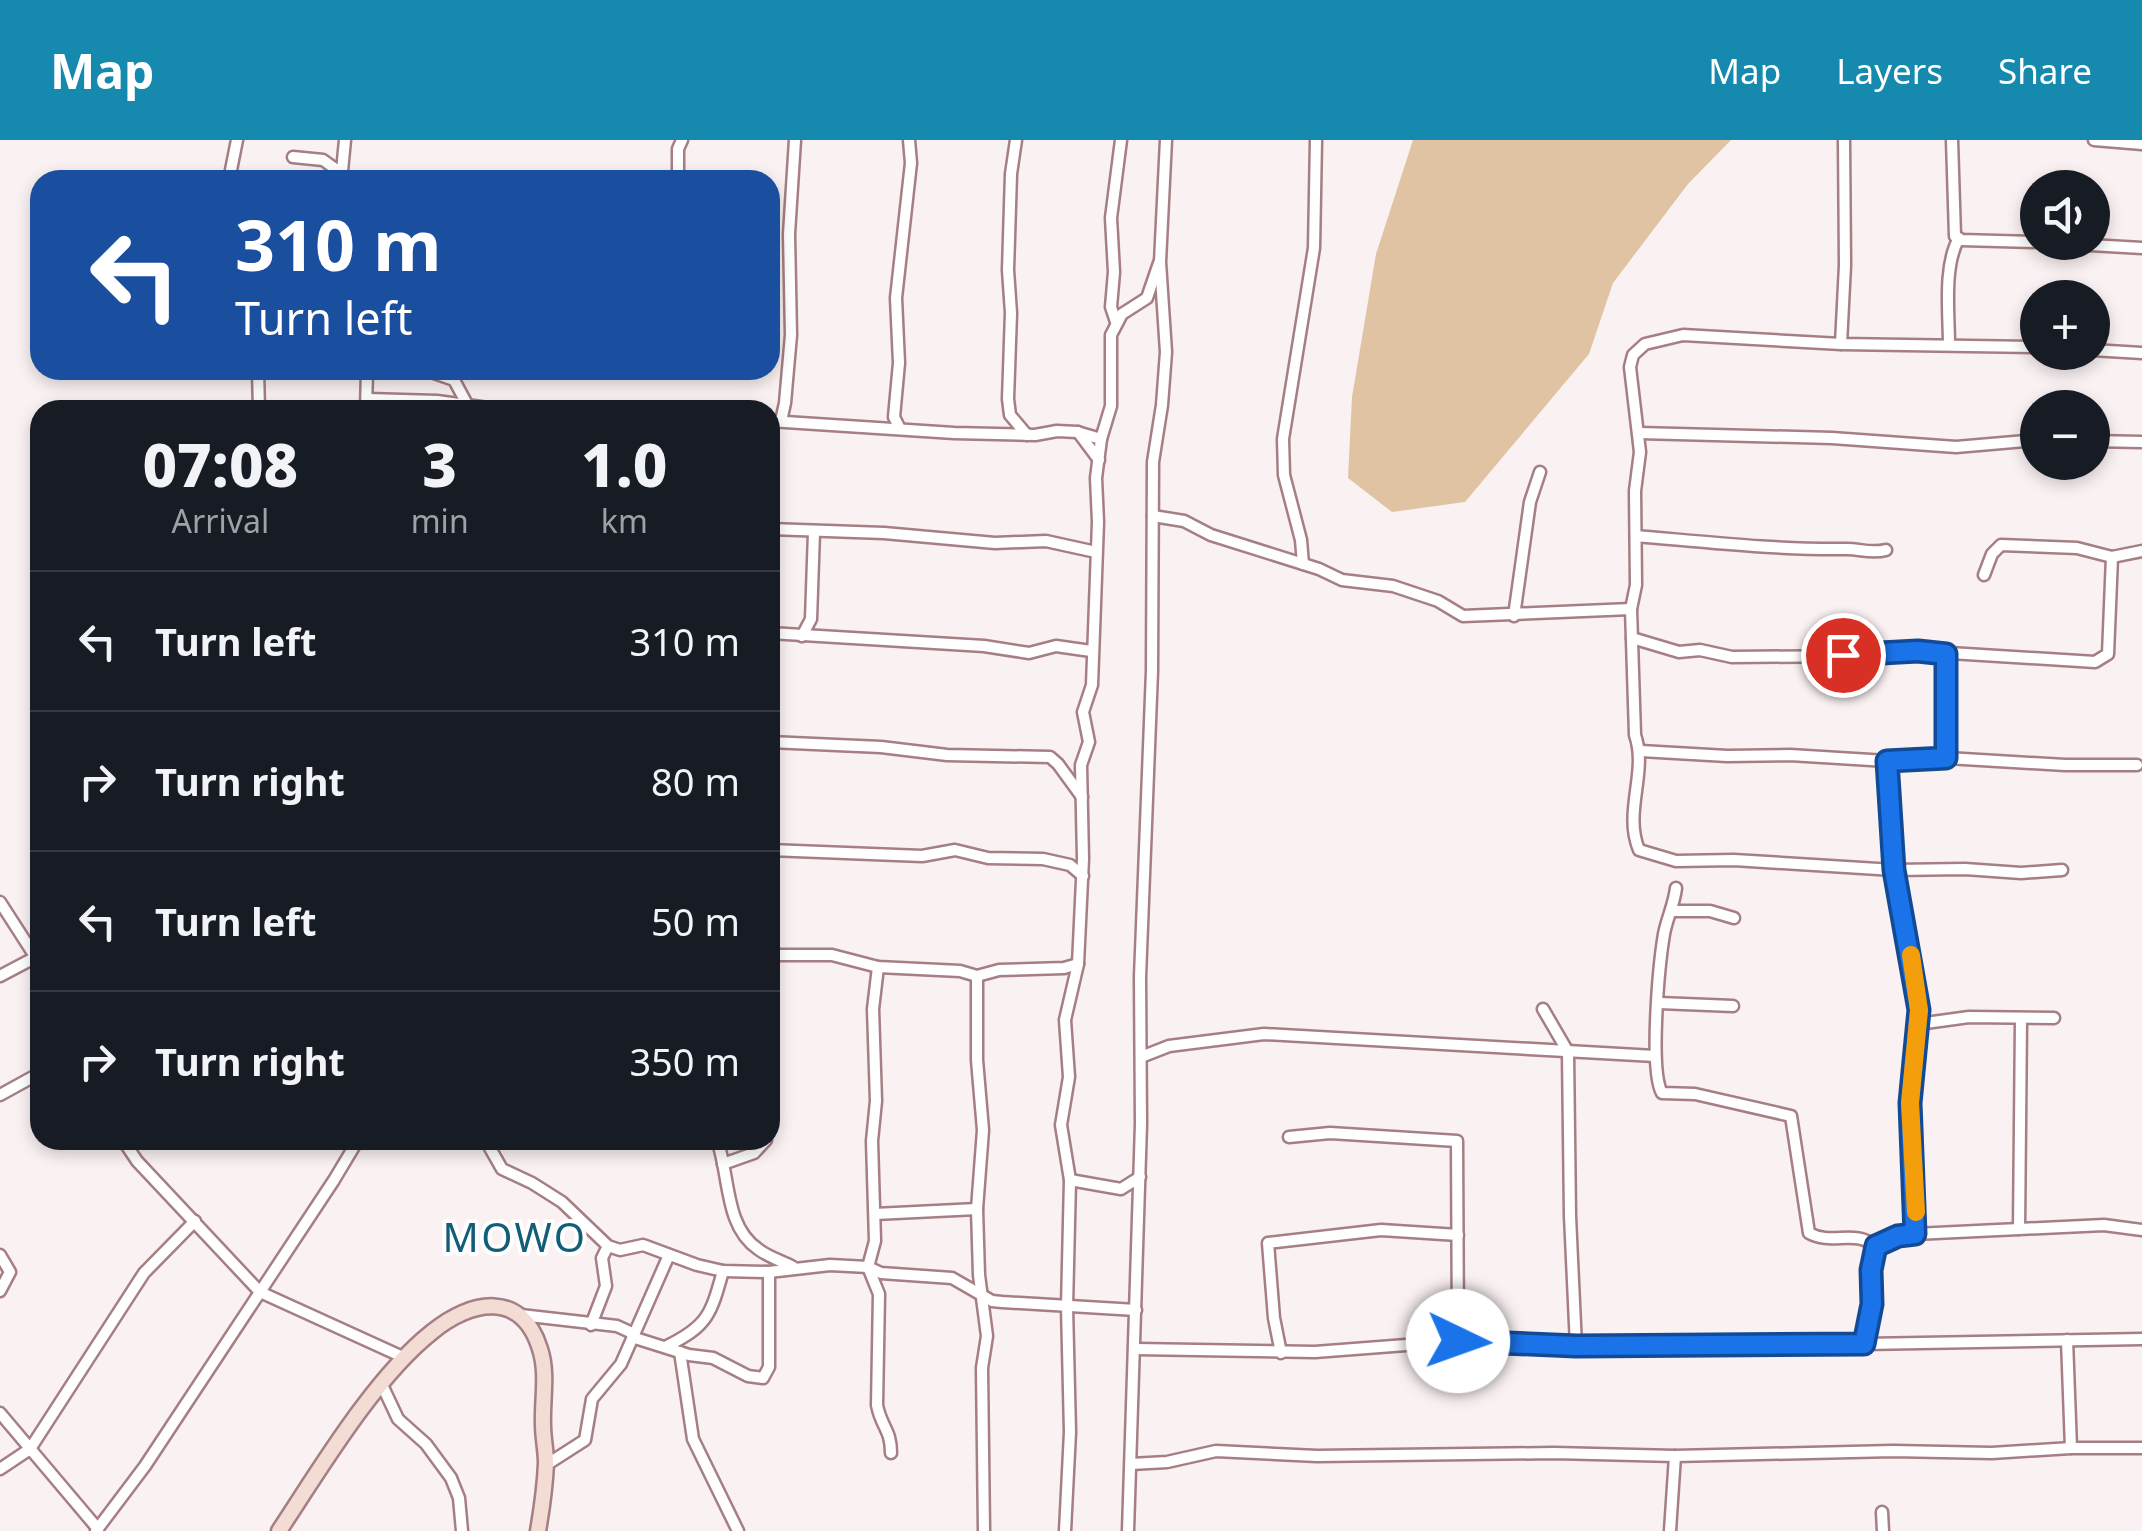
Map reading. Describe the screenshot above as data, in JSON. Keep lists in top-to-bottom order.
{
  "districts": ["MOWO"],
  "page": {
    "header": "Map",
    "nav": ["Map", "Layers", "Share"],
    "map_buttons": ["+", "−"],
    "turn": ["310 m", "Turn left"],
    "eta": [
      "07:08",
      "Arrival",
      "3",
      "min",
      "1.0",
      "km"
    ],
    "list": [
      {
        "name": "Turn left",
        "value": "310 m"
      },
      {
        "name": "Turn right",
        "value": "80 m"
      },
      {
        "name": "Turn left",
        "value": "50 m"
      },
      {
        "name": "Turn right",
        "value": "350 m"
      }
    ]
  }
}
